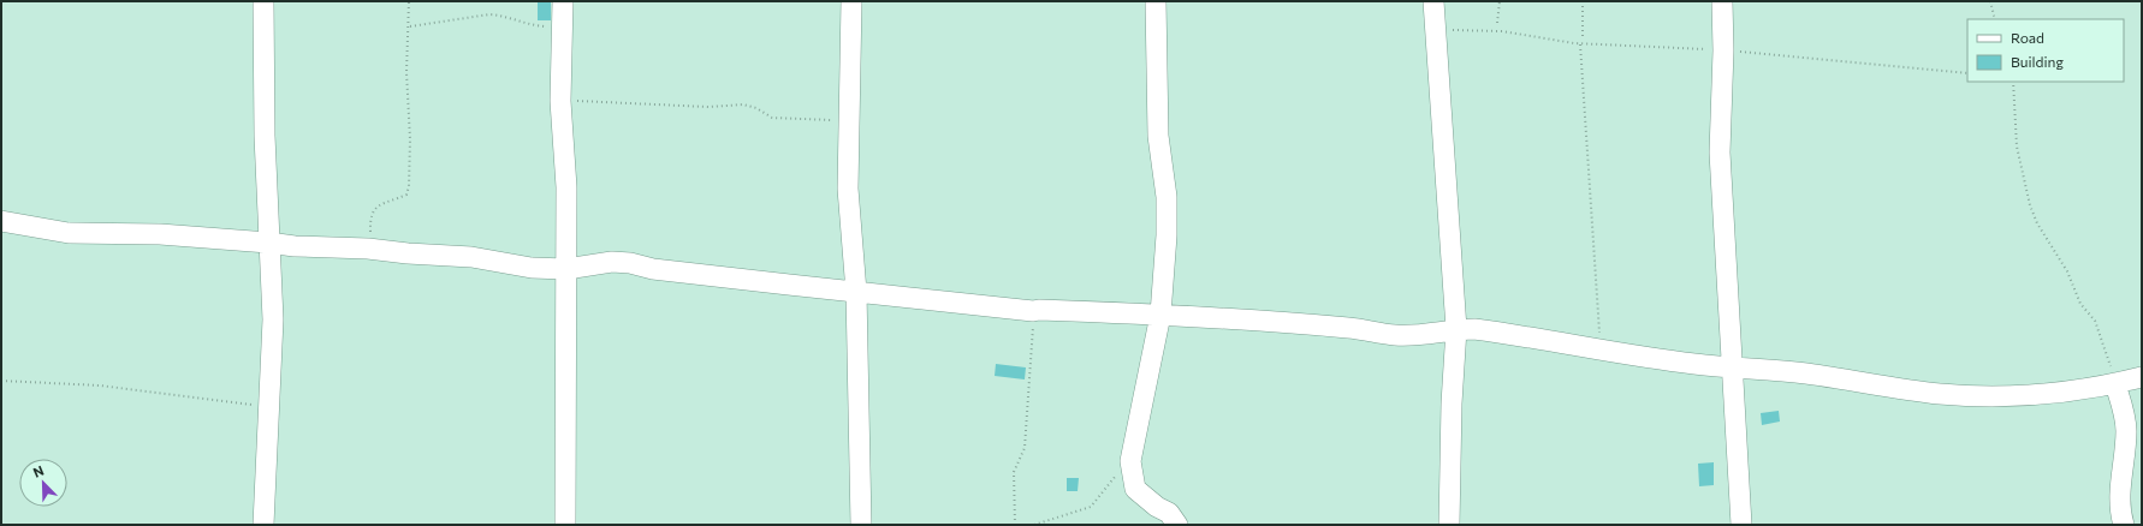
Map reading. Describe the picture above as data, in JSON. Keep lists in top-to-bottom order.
{
  "legend": ["Road", "Building"],
  "north": "top left"
}
